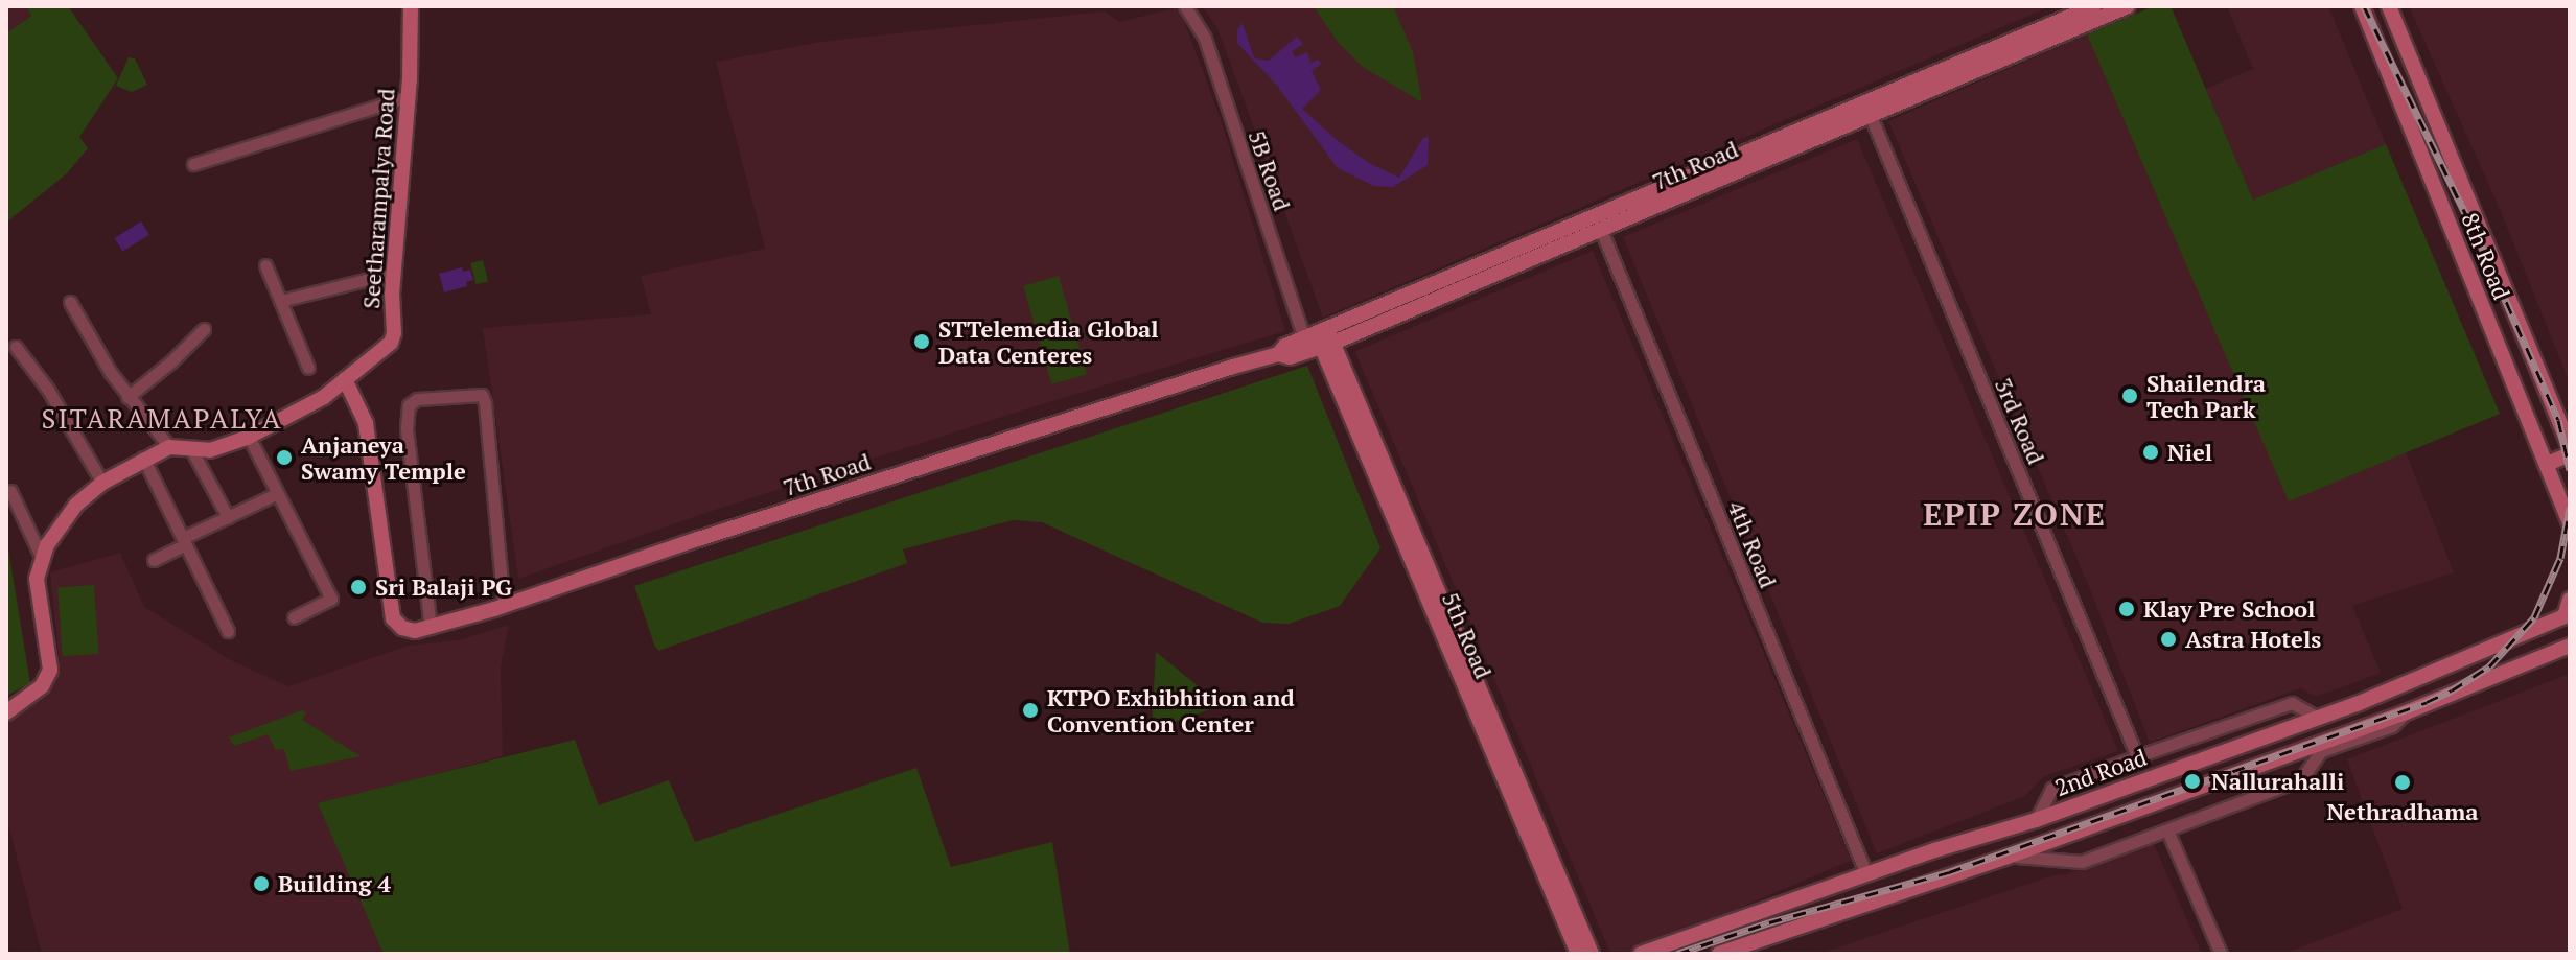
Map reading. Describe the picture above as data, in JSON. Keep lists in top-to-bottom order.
{
  "streets": {
    "street": [
      "7th Road",
      "5B Road",
      "Seetharampalya Road",
      "8th Road",
      "3rd Road",
      "4th Road",
      "5th Road",
      "2nd Road"
    ]
  },
  "crossings": [
    ["7th Road", "5B Road"],
    ["7th Road", "3rd Road"],
    ["7th Road", "4th Road"],
    ["7th Road", "5th Road"],
    ["5B Road", "5th Road"],
    ["4th Road", "2nd Road"]
  ],
  "districts": ["SITARAMAPALYA", "EPIP ZONE"],
  "places": [
    "STTelemedia Global Data Centeres",
    "Shailendra Tech Park",
    "Niel",
    "Anjaneya Swamy Temple",
    "Sri Balaji PG",
    "Klay Pre School",
    "Astra Hotels",
    "KTPO Exhibhition and Convention Center",
    "Nallurahalli",
    "Nethradhama",
    "Building 4"
  ]
}
